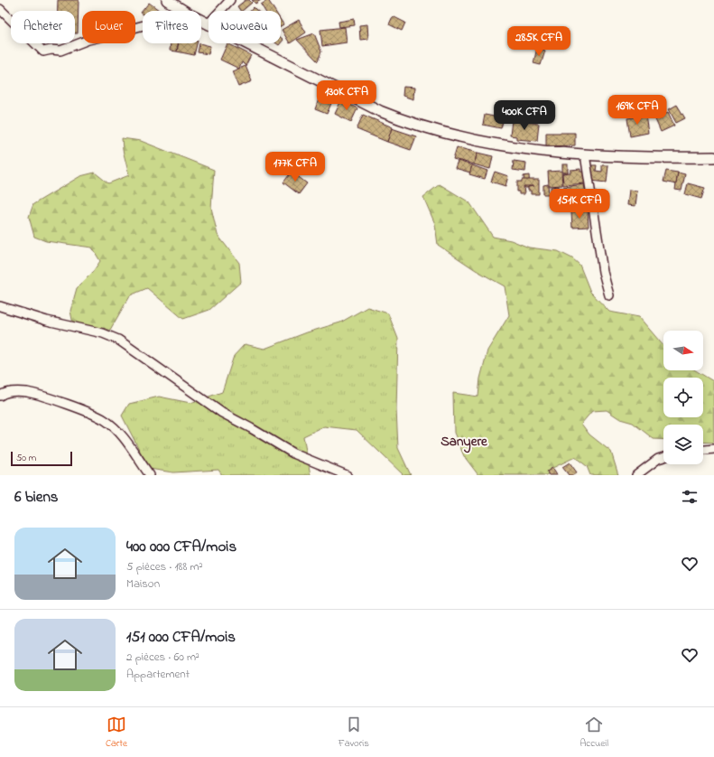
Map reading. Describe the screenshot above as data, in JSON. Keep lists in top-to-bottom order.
{
  "districts": ["Sanyere"],
  "scale_bar": "50 m",
  "north": "right",
  "page": {
    "chip": [
      "Acheter",
      "Louer",
      "Filtres",
      "Nouveau"
    ],
    "price": [
      "285K CFA",
      "130K CFA",
      "169K CFA",
      "400K CFA",
      "177K CFA",
      "151K CFA"
    ],
    "scale": "50 m",
    "heading": "6 biens",
    "list": [
      {
        "name": "400 000 CFA/mois",
        "note": "5 pièces · 188 m² · Maison"
      },
      {
        "name": "151 000 CFA/mois",
        "note": "2 pièces · 60 m² · Appartement"
      }
    ],
    "tabs": ["Carte", "Favoris", "Accueil"]
  }
}
